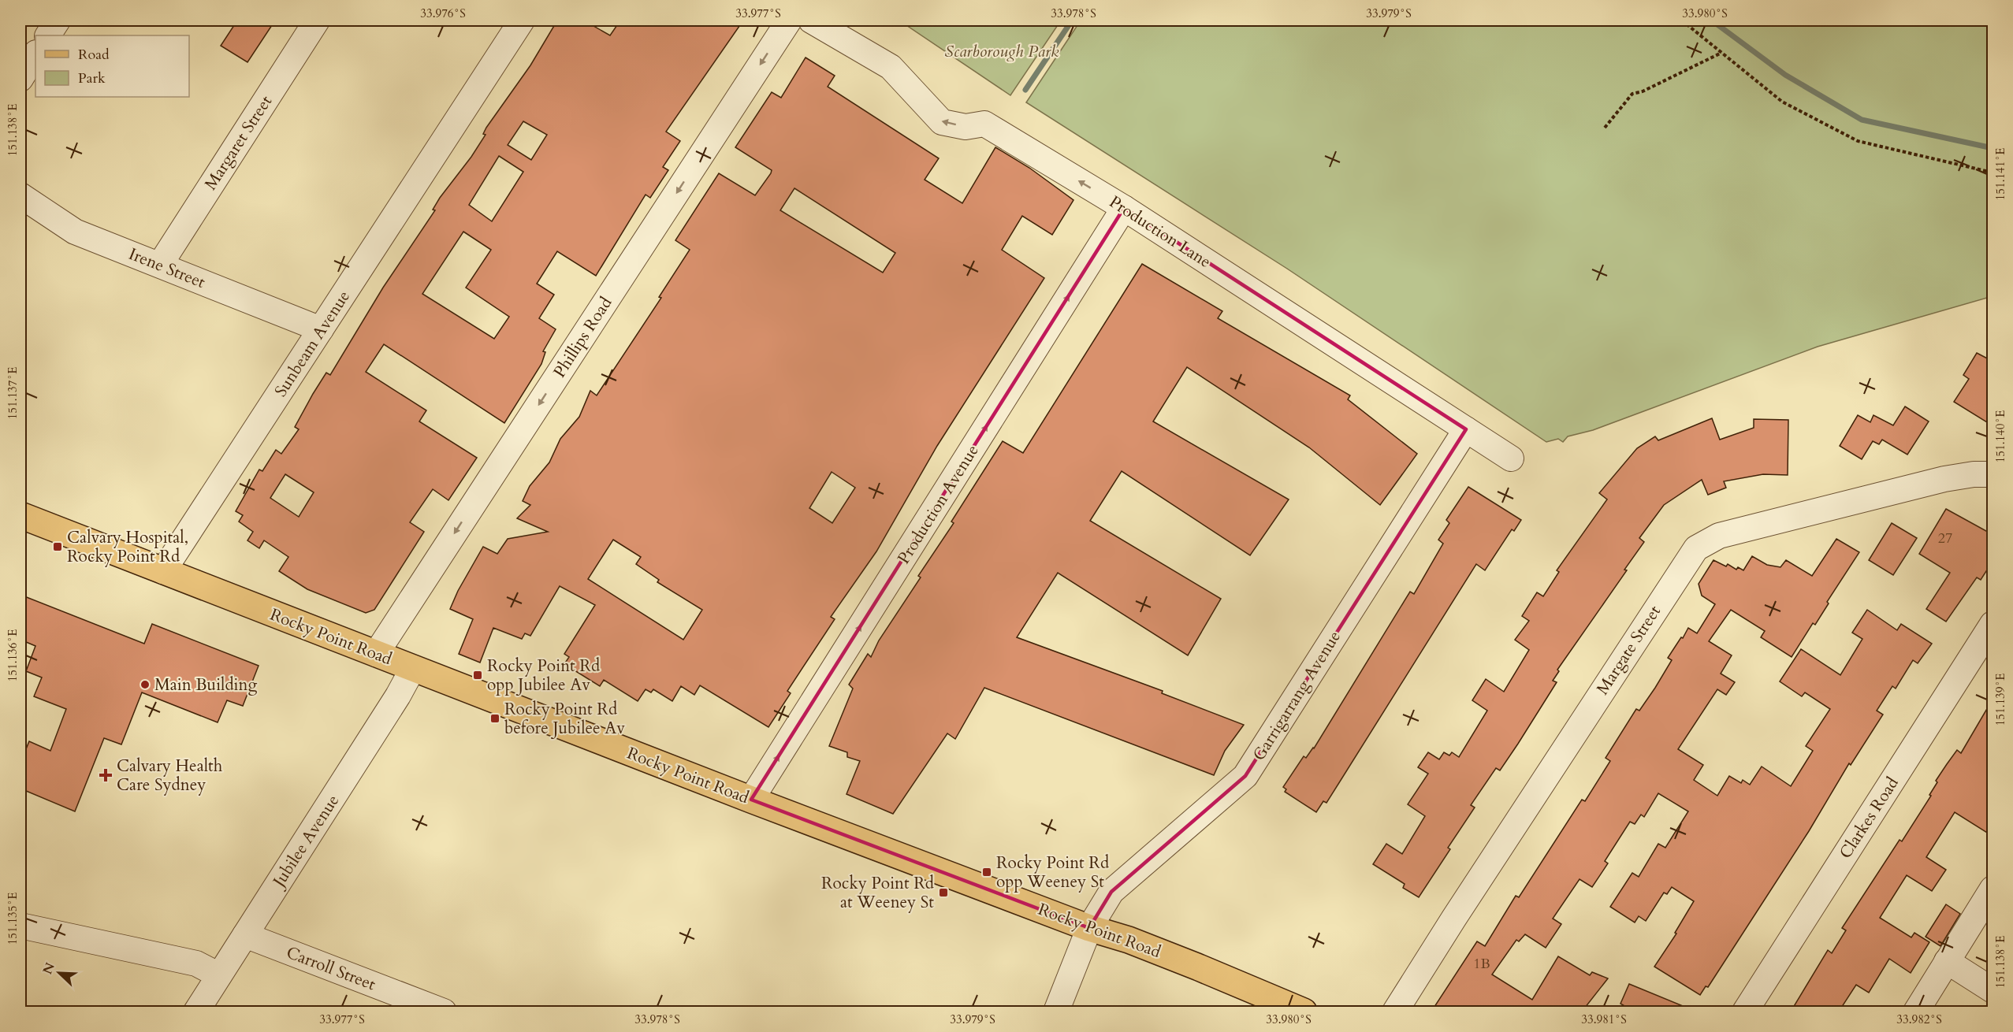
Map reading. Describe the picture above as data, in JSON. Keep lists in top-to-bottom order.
{
  "streets": {
    "main road": ["Rocky Point Road"],
    "street": [
      "Margaret Street",
      "Production Lane",
      "Irene Street",
      "Phillips Road",
      "Sunbeam Avenue",
      "Production Avenue",
      "Margate Street",
      "Garrigarrang Avenue",
      "Clarkes Road",
      "Jubilee Avenue",
      "Carroll Street"
    ]
  },
  "crossings": [
    ["Margaret Street", "Irene Street"],
    ["Production Lane", "Production Avenue"],
    ["Production Lane", "Garrigarrang Avenue"],
    ["Irene Street", "Sunbeam Avenue"],
    ["Phillips Road", "Rocky Point Road"],
    ["Sunbeam Avenue", "Rocky Point Road"],
    ["Production Avenue", "Rocky Point Road"],
    ["Rocky Point Road", "Garrigarrang Avenue"],
    ["Rocky Point Road", "Jubilee Avenue"],
    ["Jubilee Avenue", "Carroll Street"]
  ],
  "one_way": ["Production Lane", "Phillips Road", "Production Avenue"],
  "parks": ["Scarborough Park"],
  "places": {
    "transit": [
      "Calvary Hospital, Rocky Point Rd",
      "Rocky Point Rd opp Jubilee Av",
      "Rocky Point Rd before Jubilee Av",
      "Rocky Point Rd opp Weeney St",
      "Rocky Point Rd at Weeney St"
    ],
    "other": ["Main Building"],
    "health": ["Calvary Health Care Sydney"]
  },
  "house_numbers": ["27", "1B"],
  "legend": ["Road", "Park"],
  "north": "top left",
  "coordinates": [
    "33.976°S",
    "33.977°S",
    "33.978°S",
    "33.979°S",
    "33.980°S",
    "151.138°E",
    "151.141°E",
    "151.137°E",
    "151.140°E",
    "151.136°E",
    "151.139°E",
    "151.135°E",
    "33.981°S",
    "33.982°S"
  ]
}
